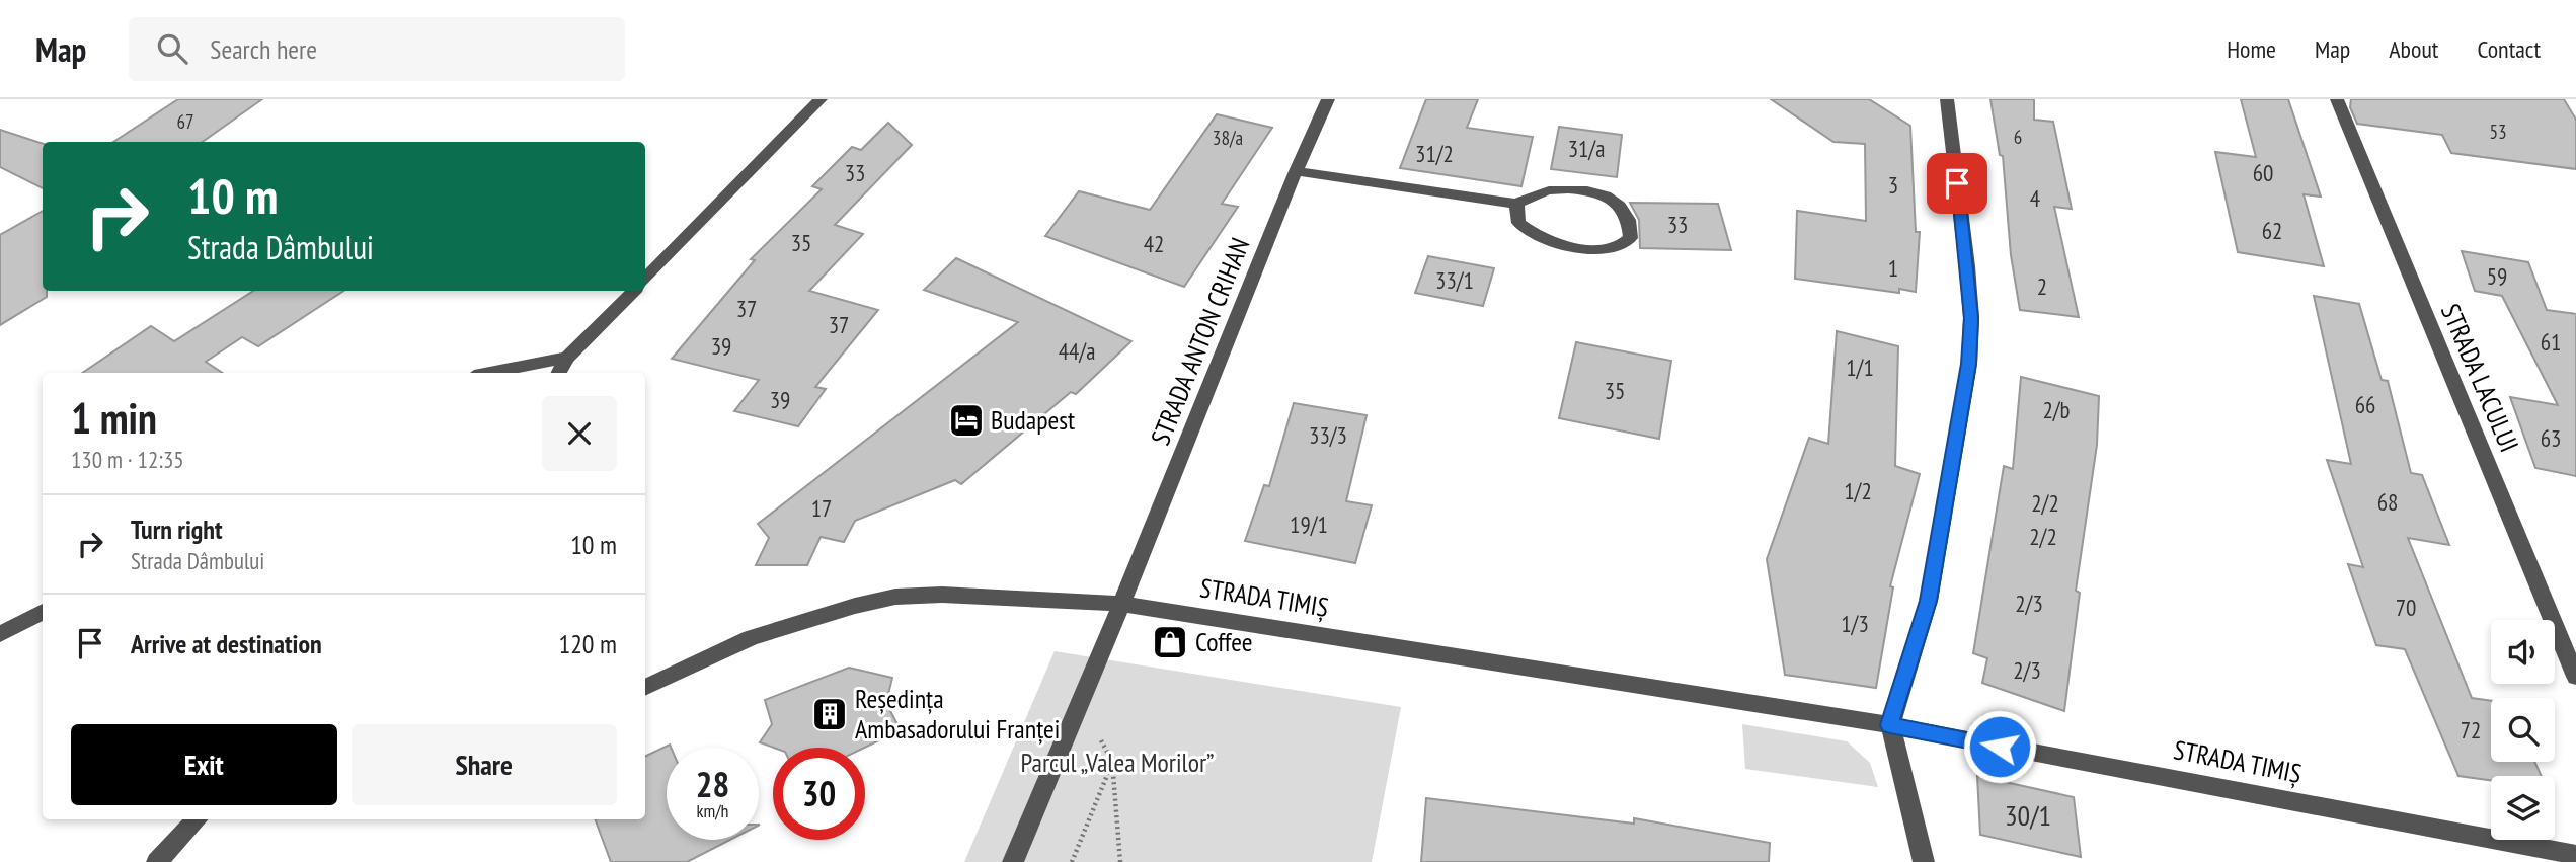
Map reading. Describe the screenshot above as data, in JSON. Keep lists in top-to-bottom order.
{
  "streets": {
    "street": ["STRADA ANTON CRIHAN", "STRADA LACULUI", "STRADA TIMIȘ"]
  },
  "crossings": [
    ["STRADA ANTON CRIHAN", "STRADA TIMIȘ"]
  ],
  "parks": ["Parcul „Valea Morilor”"],
  "places": {
    "hotel": ["Budapest"],
    "shop": ["Coffee"],
    "building": ["Reședința Ambasadorului Franței"]
  },
  "house_numbers": [
    "67",
    "53",
    "6",
    "38/a",
    "31/a",
    "31/2",
    "33",
    "60",
    "3",
    "4",
    "33",
    "62",
    "35",
    "42",
    "1",
    "59",
    "33/1",
    "2",
    "37",
    "37",
    "61",
    "39",
    "44/a",
    "1/1",
    "35",
    "39",
    "66",
    "2/b",
    "33/3",
    "63",
    "1/2",
    "68",
    "2/2",
    "17",
    "19/1",
    "2/2",
    "2/3",
    "70",
    "1/3",
    "2/3",
    "72",
    "30/1"
  ],
  "page": {
    "header": "Map",
    "search": "Search here",
    "nav": [
      "Home",
      "Map",
      "About",
      "Contact"
    ],
    "turn": ["10 m", "Strada Dâmbului"],
    "heading": ["1 min", "130 m · 12:35"],
    "list": [
      {
        "name": "Turn right",
        "note": "Strada Dâmbului",
        "value": "10 m"
      },
      {
        "name": "Arrive at destination",
        "value": "120 m"
      }
    ],
    "buttons": ["Exit", "Share"],
    "speed": "28 km/h",
    "limit": "30"
  }
}
